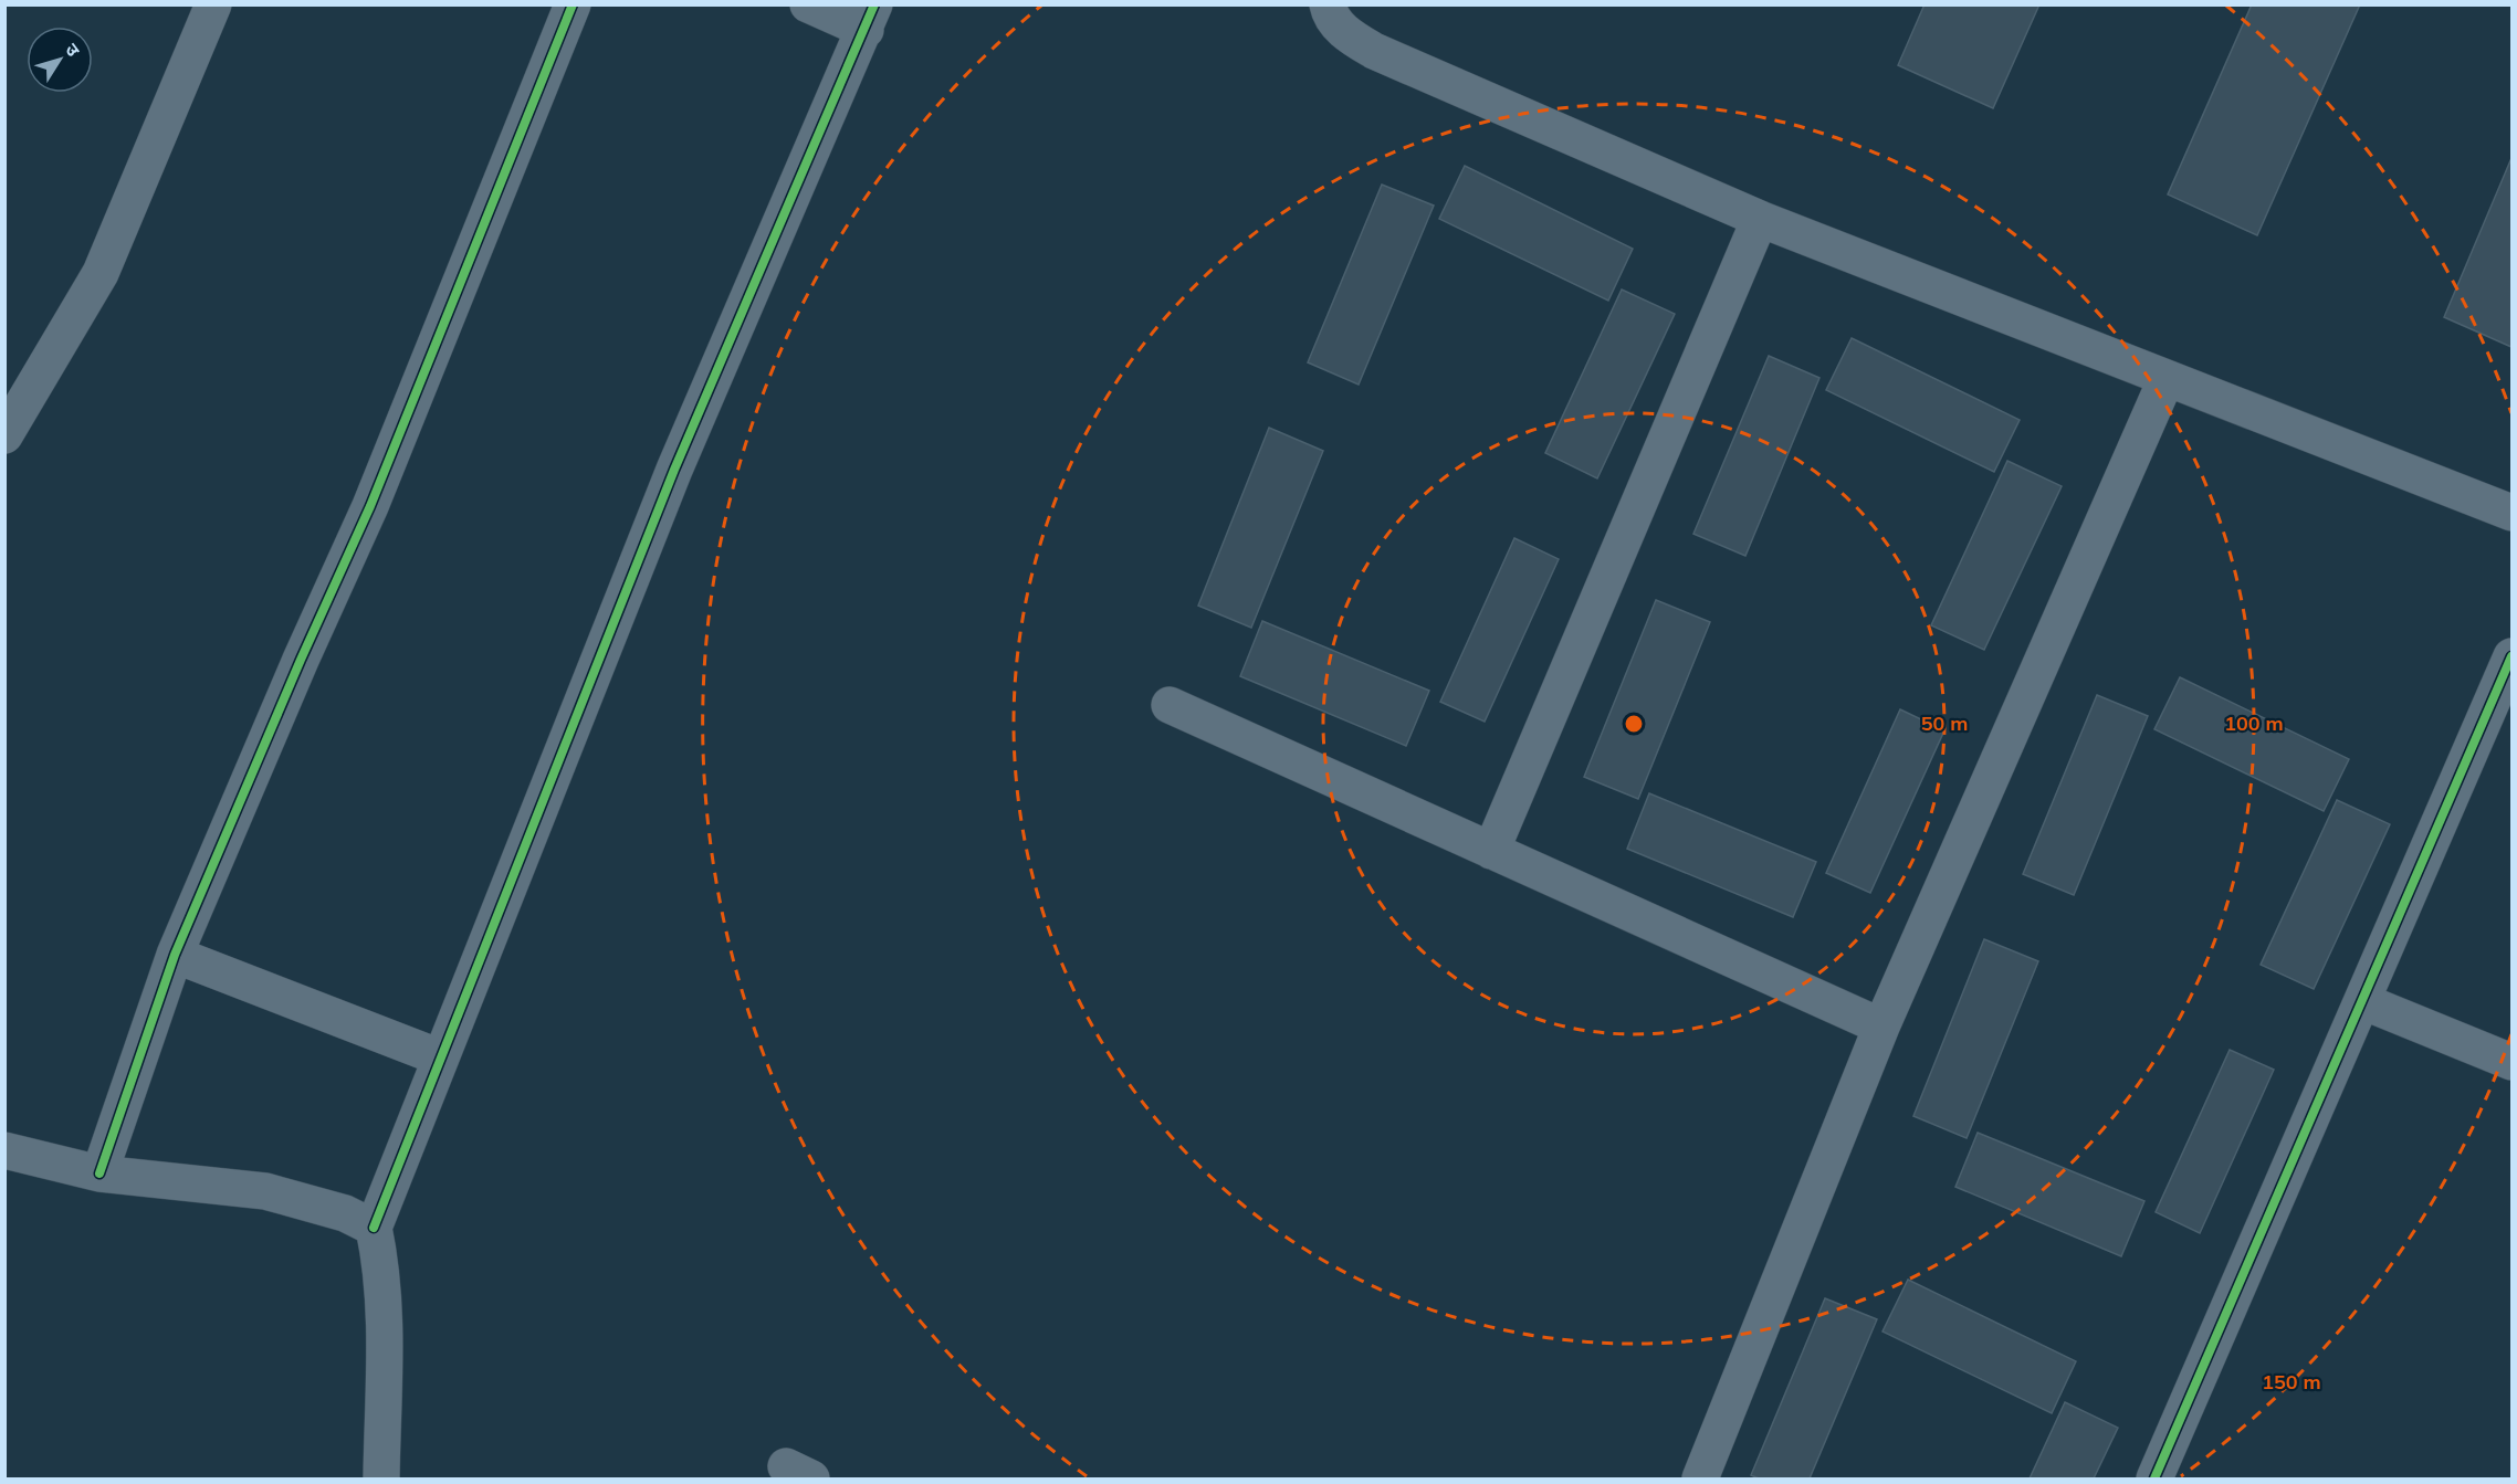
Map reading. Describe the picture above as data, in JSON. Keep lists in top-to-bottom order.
{
  "north": "top right",
  "rings": ["50 m", "100 m", "150 m"]
}
